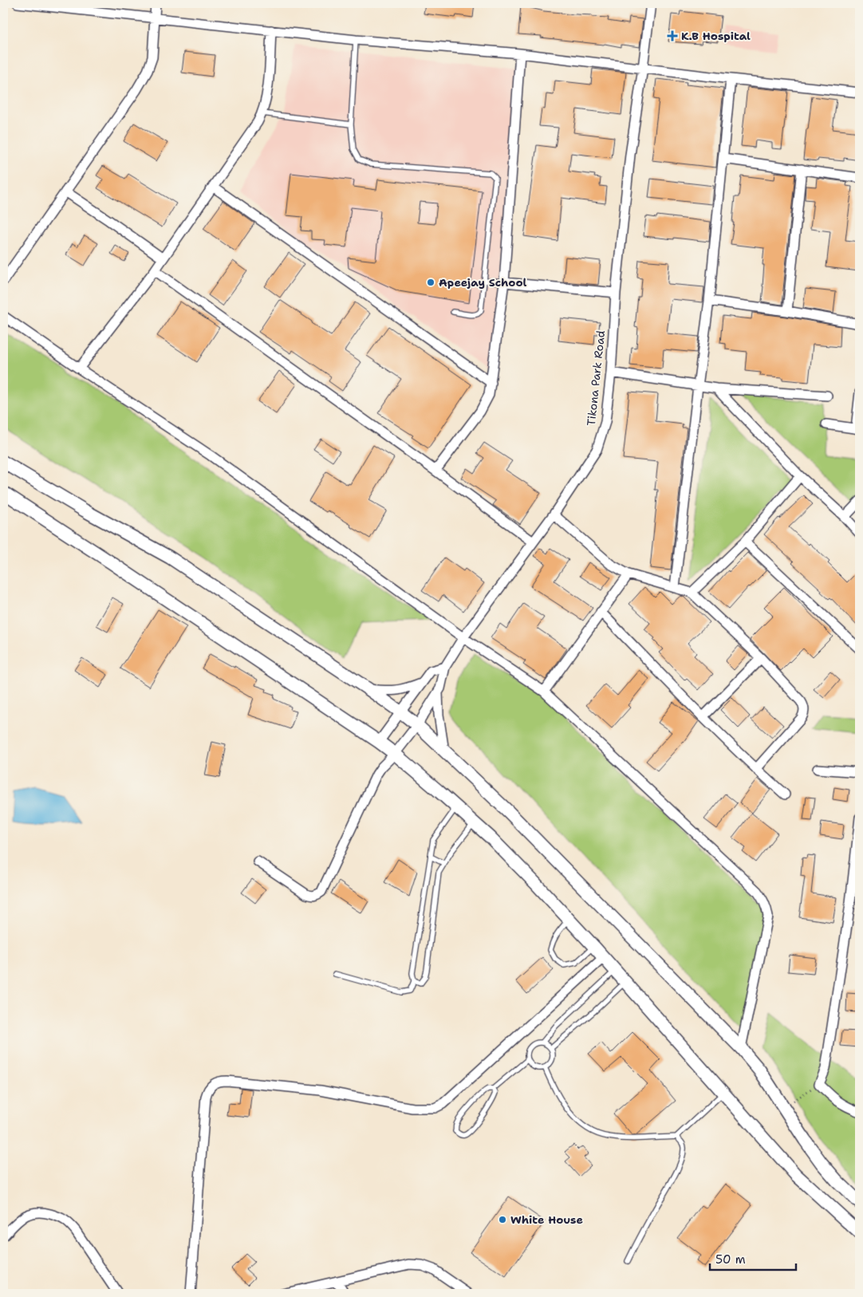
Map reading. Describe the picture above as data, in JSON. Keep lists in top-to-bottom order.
{
  "streets": {
    "street": ["Tikona Park Road"]
  },
  "places": {
    "health": ["K.B Hospital"],
    "other": ["Apeejay School", "White House"]
  },
  "scale_bar": "50 m"
}
